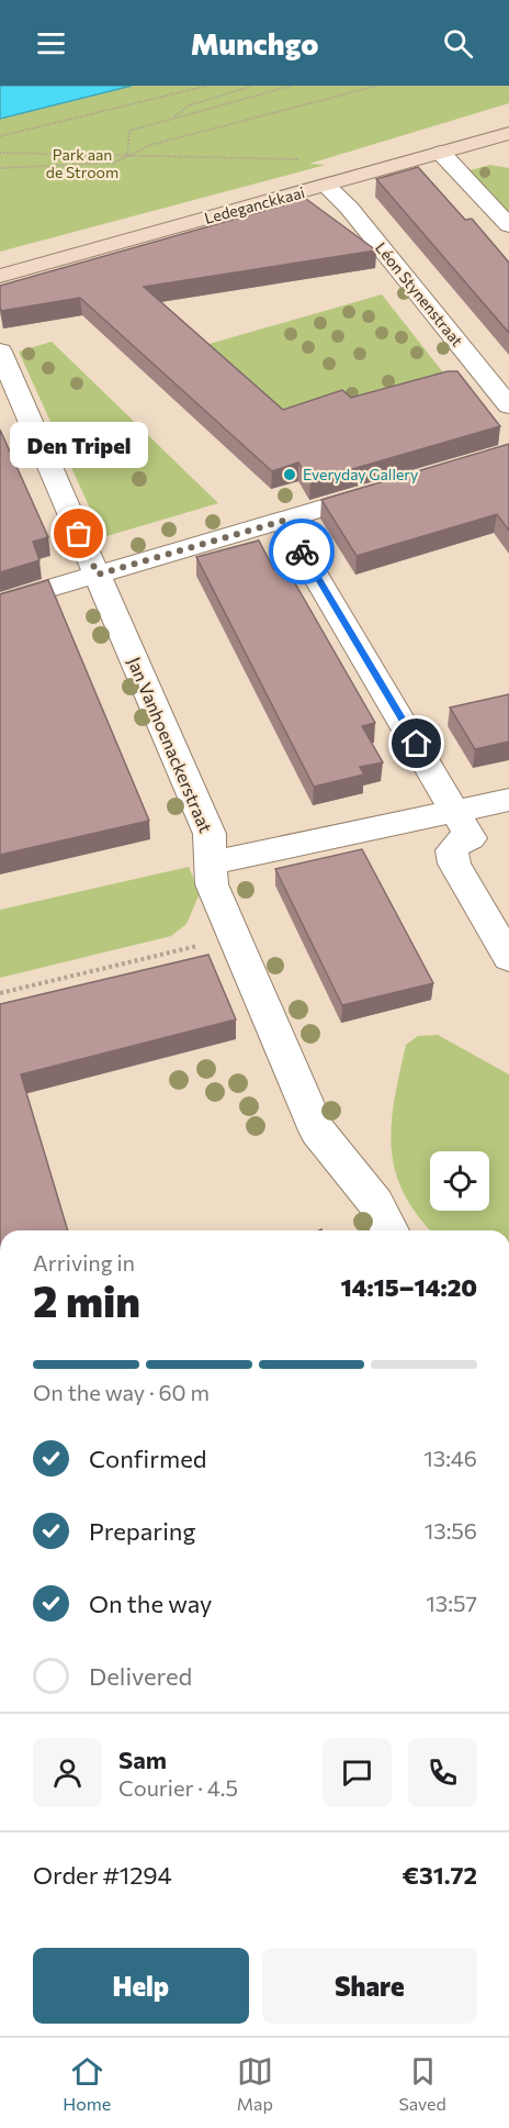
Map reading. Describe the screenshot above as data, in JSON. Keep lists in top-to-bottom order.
{
  "streets": {
    "street": ["Ledeganckkaai", "Léon Stynenstraat", "Jan Vanhoenackerstraat"]
  },
  "crossings": [
    ["Ledeganckkaai", "Léon Stynenstraat"]
  ],
  "parks": ["Park aan de Stroom"],
  "places": ["Everyday Gallery", "Den Tripel"],
  "page": {
    "header": "Munchgo",
    "bubble": "Den Tripel",
    "heading": ["2 min", "Arriving in", "14:15–14:20"],
    "panel": [
      "Sam",
      "Courier · 4.5",
      "Order #1294",
      "€31.72"
    ],
    "bar": "On the way · 60 m",
    "list": [
      ["Confirmed", "13:46"],
      ["Preparing", "13:56"],
      ["On the way", "13:57"],
      "Delivered"
    ],
    "buttons": ["Help", "Share"],
    "tabs": ["Home", "Map", "Saved"]
  }
}
